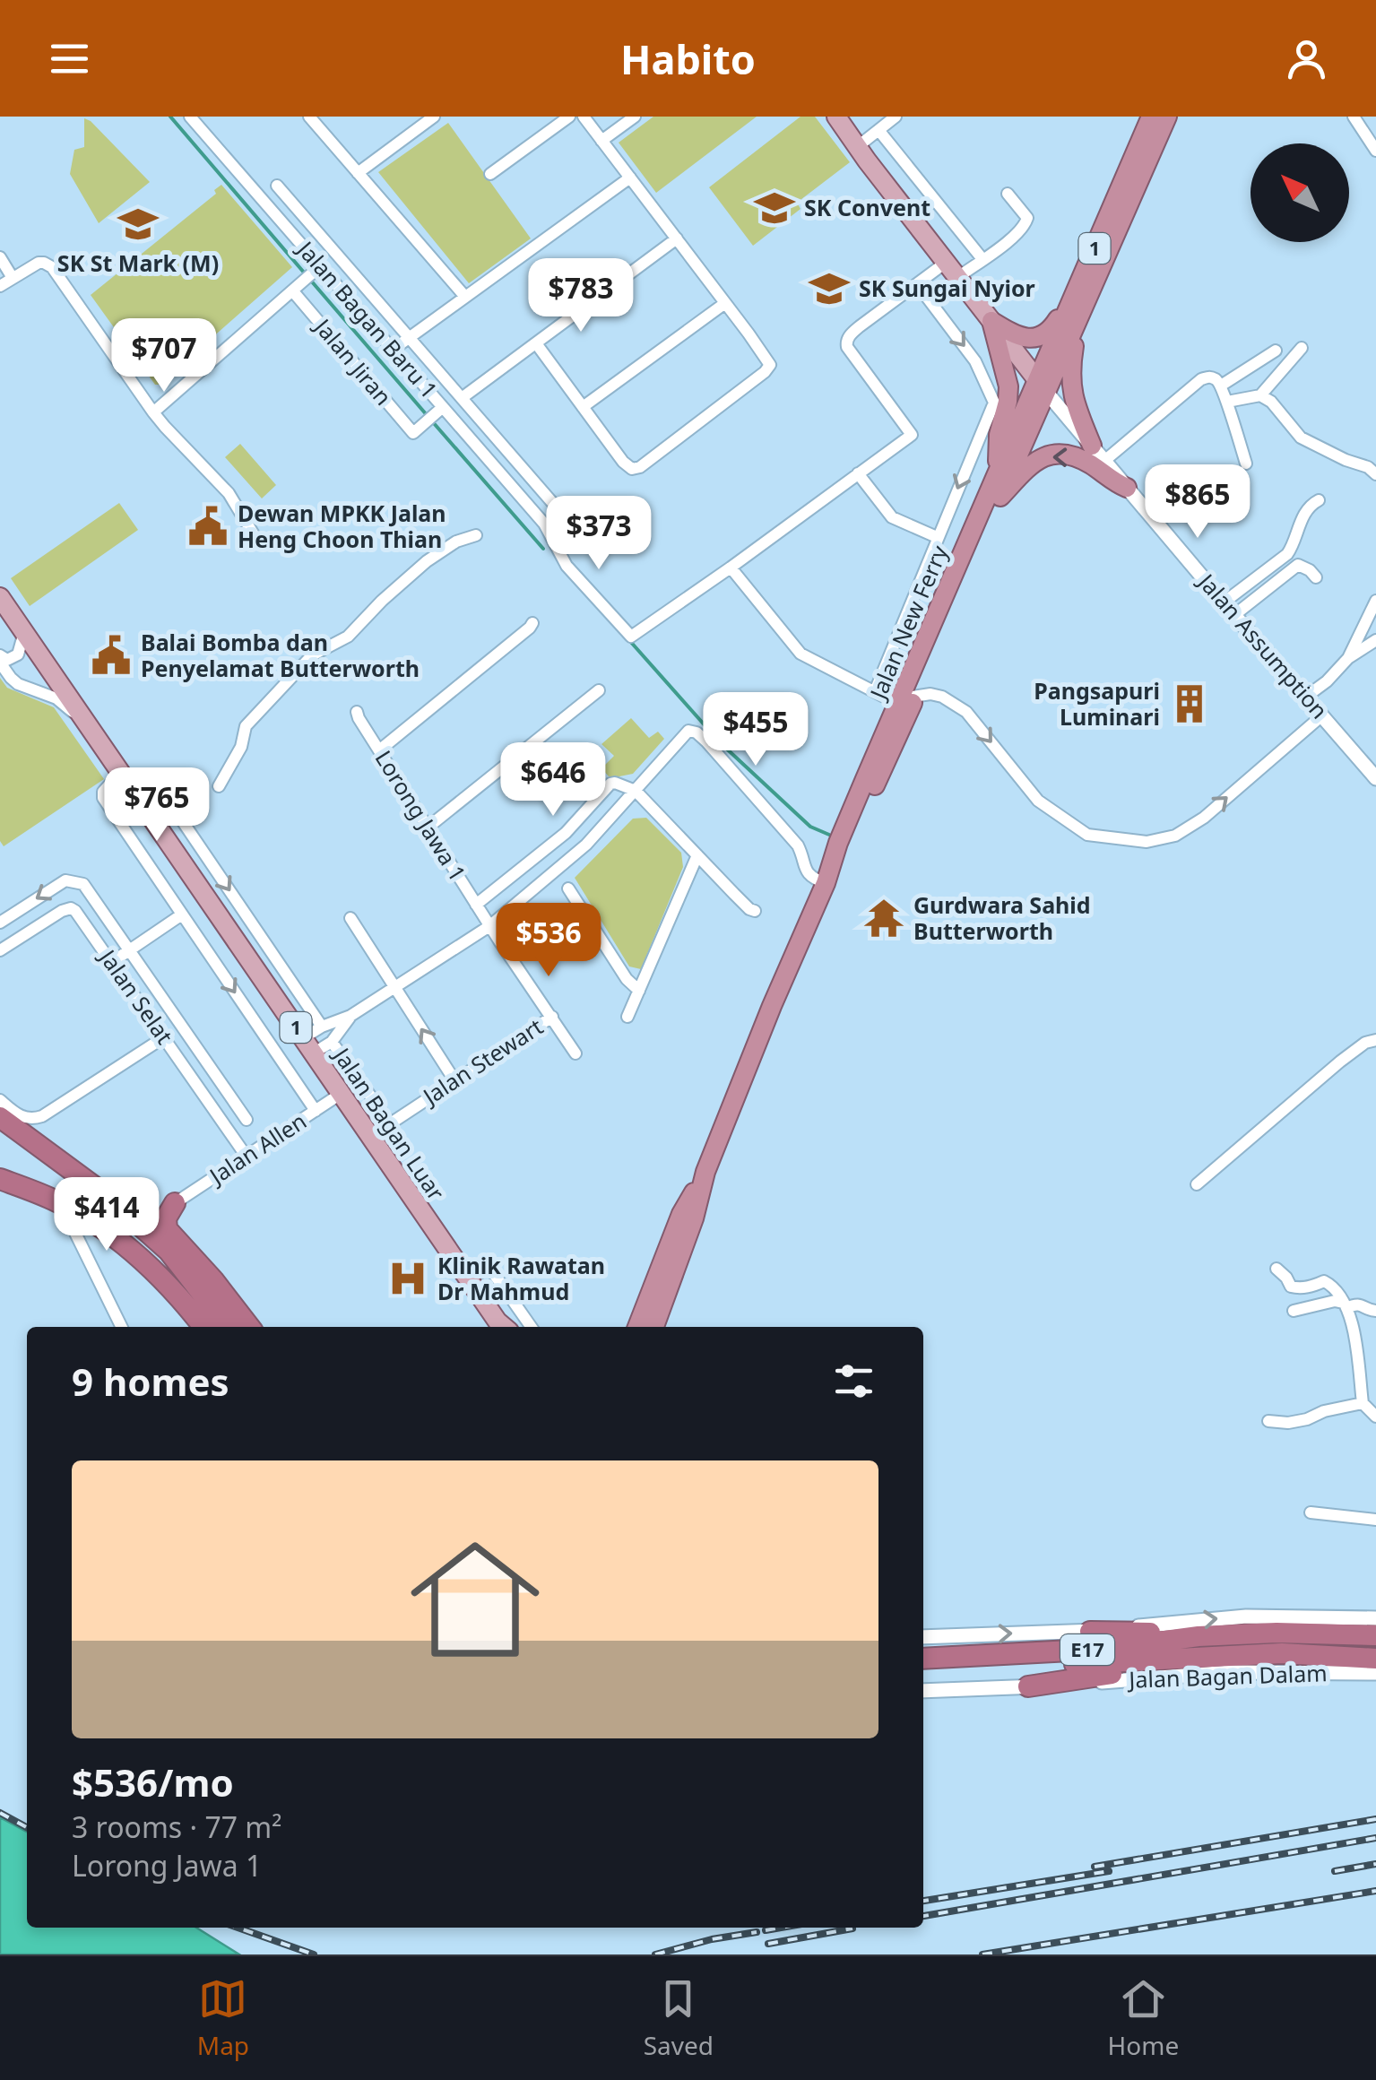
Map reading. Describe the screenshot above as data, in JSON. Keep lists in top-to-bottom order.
{
  "streets": {
    "highway": ["1", "Jalan New Ferry", "E17"],
    "main road": ["Jalan Bagan Luar"],
    "street": [
      "Jalan Bagan Baru 1",
      "Jalan Jiran",
      "Jalan Assumption",
      "Lorong Jawa 1",
      "Jalan Selat",
      "Jalan Stewart",
      "Jalan Allen",
      "Jalan Bagan Dalam"
    ]
  },
  "crossings": [
    ["1", "Jalan New Ferry"],
    ["1", "Jalan Assumption"],
    ["Jalan Bagan Baru 1", "Jalan Jiran"],
    ["Jalan New Ferry", "Jalan Assumption"],
    ["Lorong Jawa 1", "Jalan Stewart"],
    ["Jalan Selat", "Jalan Allen"],
    ["Jalan Stewart", "Jalan Bagan Luar"],
    ["Jalan Bagan Luar", "Jalan Allen"]
  ],
  "places": {
    "school or university": ["SK Convent", "SK St Mark (M)", "SK Sungai Nyior"],
    "public building": ["Dewan MPKK Jalan Heng Choon Thian", "Balai Bomba dan Penyelamat Butterworth"],
    "building": ["Pangsapuri Luminari"],
    "temple": ["Gurdwara Sahid Butterworth"],
    "hospital": ["Klinik Rawatan Dr Mahmud"]
  },
  "north": "top left",
  "page": {
    "header": "Habito",
    "price": [
      "$783",
      "$707",
      "$865",
      "$373",
      "$455",
      "$646",
      "$765",
      "$536",
      "$414"
    ],
    "heading": "9 homes",
    "list": [
      {
        "name": "$536/mo",
        "note": "3 rooms · 77 m² · Lorong Jawa 1"
      }
    ],
    "tabs": ["Map", "Saved", "Home"]
  }
}
